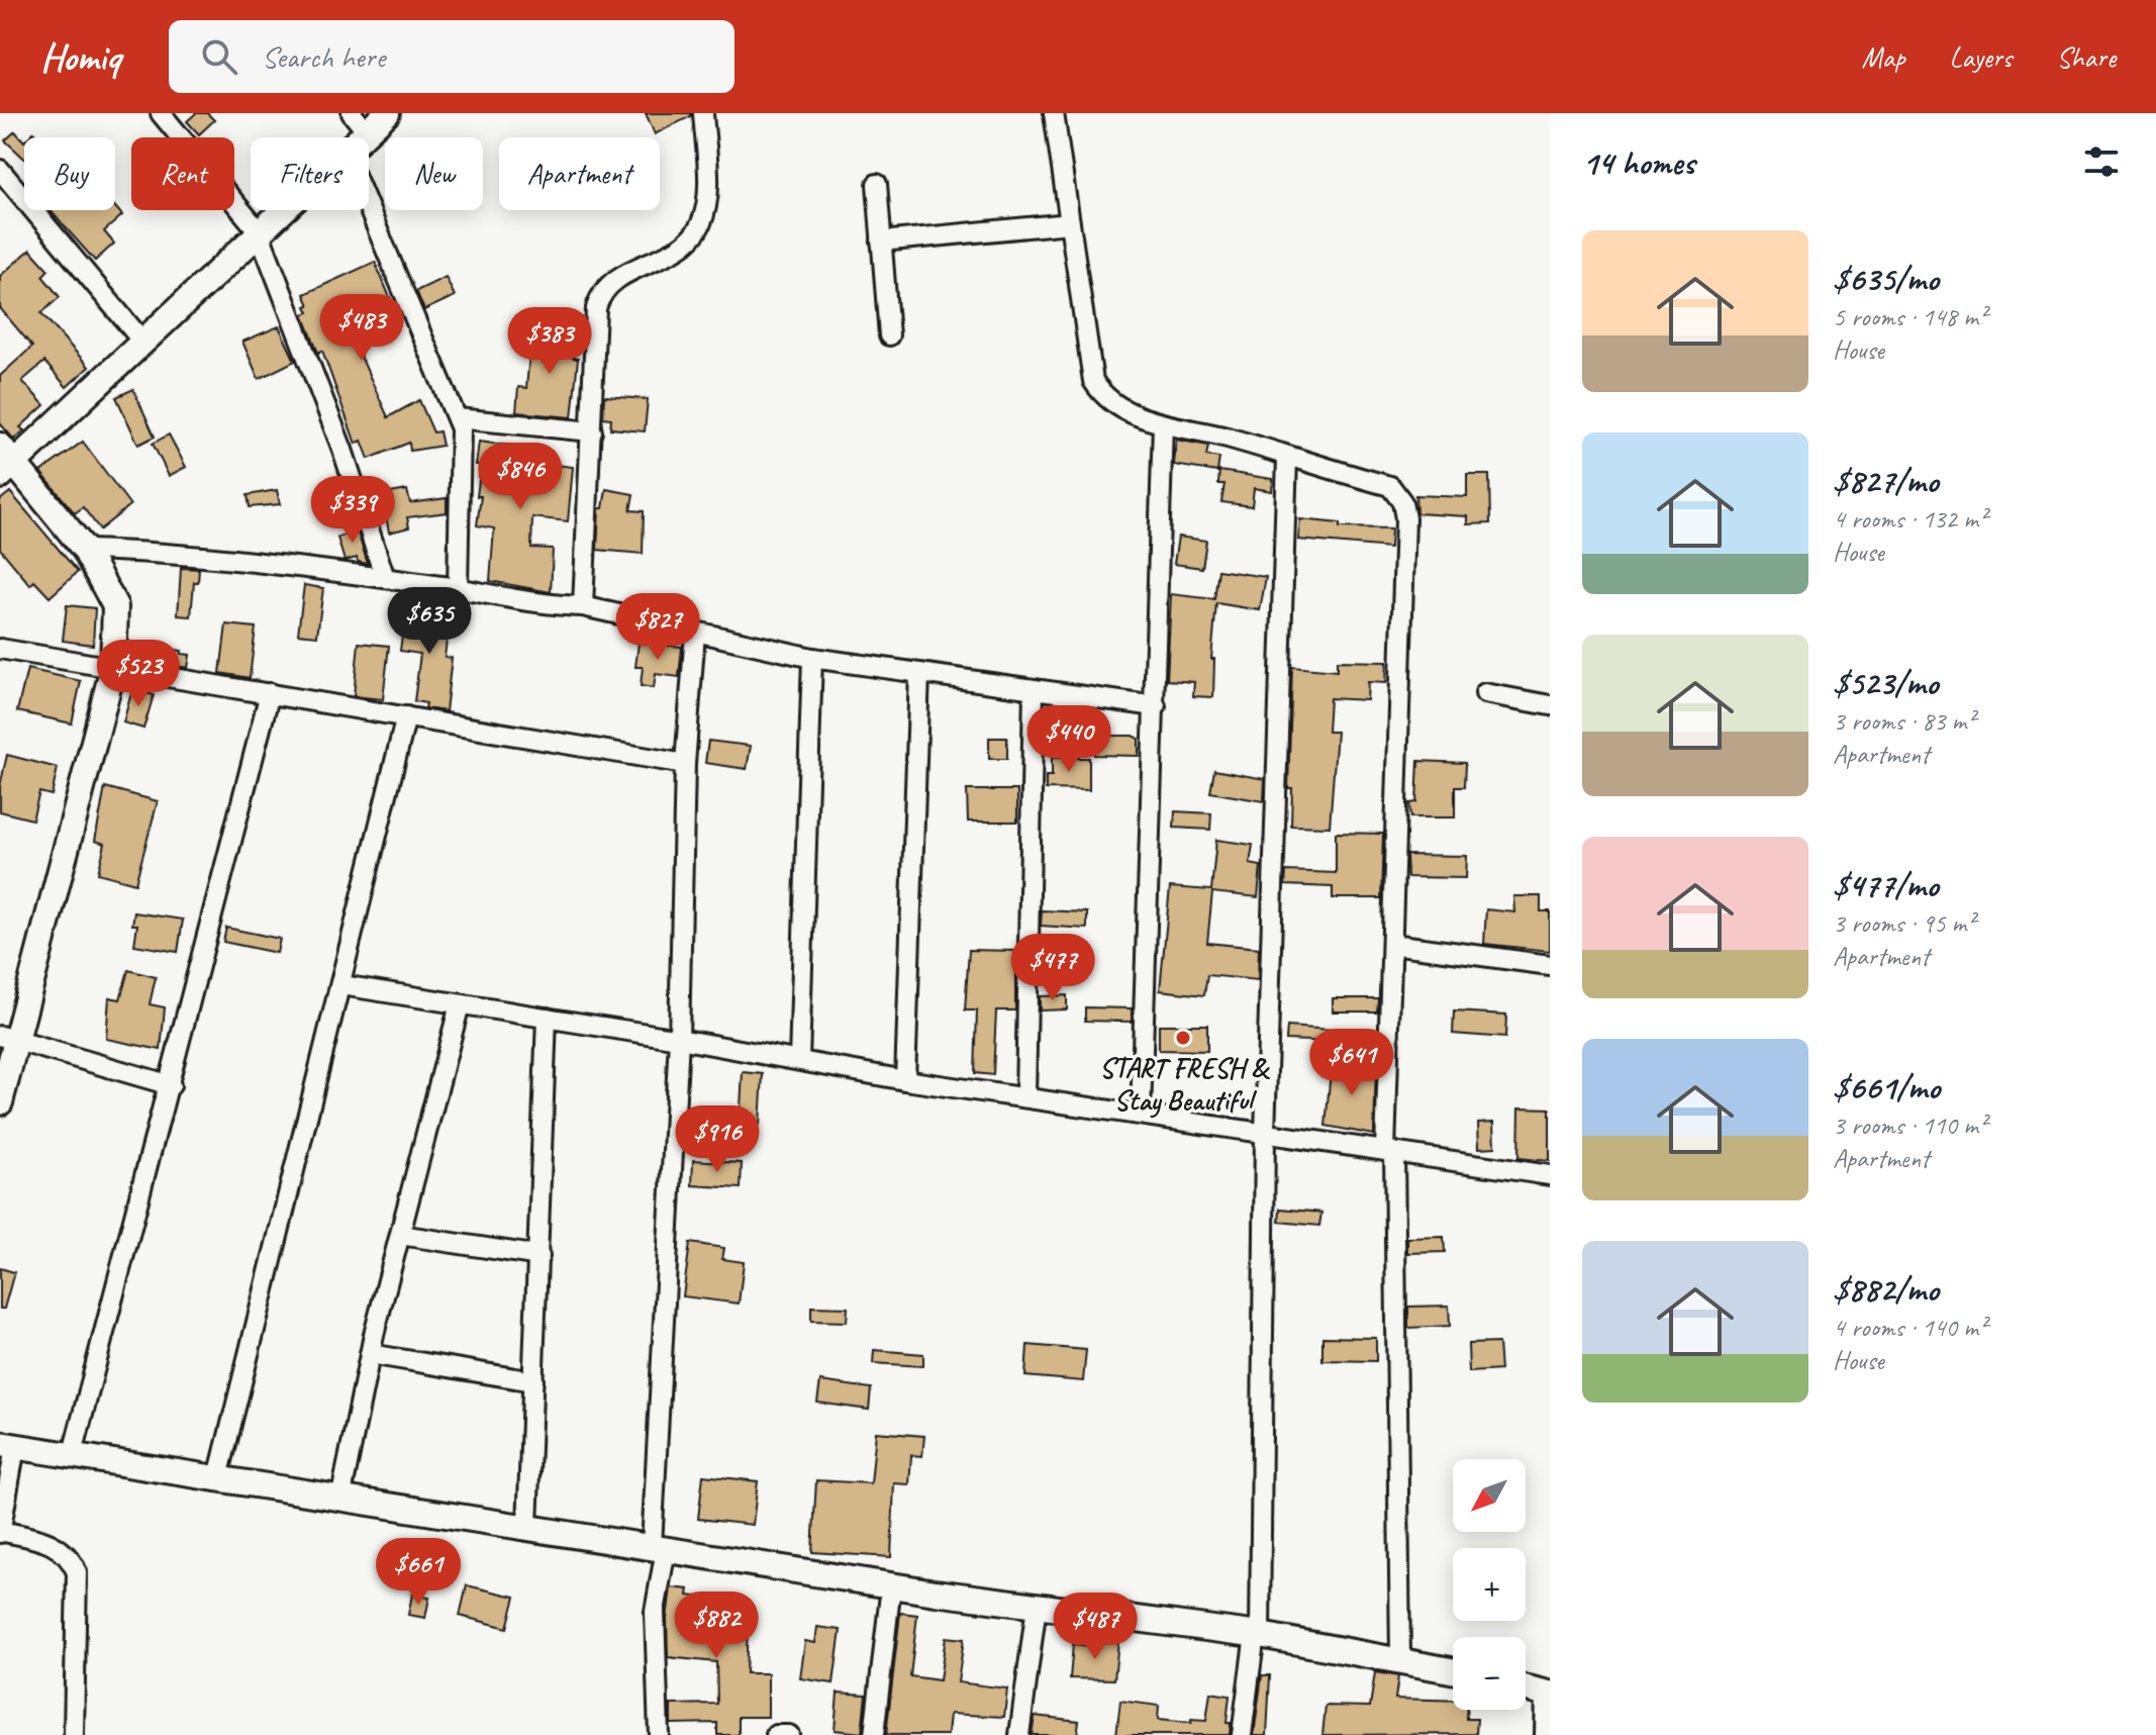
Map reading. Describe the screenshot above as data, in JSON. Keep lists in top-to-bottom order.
{
  "places": ["START FRESH & Stay Beautiful"],
  "north": "bottom left",
  "page": {
    "header": "Homiq",
    "search": "Search here",
    "nav": ["Map", "Layers", "Share"],
    "heading": "14 homes",
    "chip": [
      "Buy",
      "Rent",
      "Filters",
      "New",
      "Apartment"
    ],
    "list": [
      {
        "name": "$635/mo",
        "note": "5 rooms · 148 m² · House"
      },
      {
        "name": "$827/mo",
        "note": "4 rooms · 132 m² · House"
      },
      {
        "name": "$523/mo",
        "note": "3 rooms · 83 m² · Apartment"
      },
      {
        "name": "$477/mo",
        "note": "3 rooms · 95 m² · Apartment"
      },
      {
        "name": "$661/mo",
        "note": "3 rooms · 110 m² · Apartment"
      },
      {
        "name": "$882/mo",
        "note": "4 rooms · 140 m² · House"
      }
    ],
    "price": [
      "$483",
      "$383",
      "$846",
      "$339",
      "$635",
      "$827",
      "$523",
      "$440",
      "$477",
      "$641",
      "$916",
      "$661",
      "$882",
      "$487"
    ],
    "map_buttons": ["+", "−"]
  }
}
